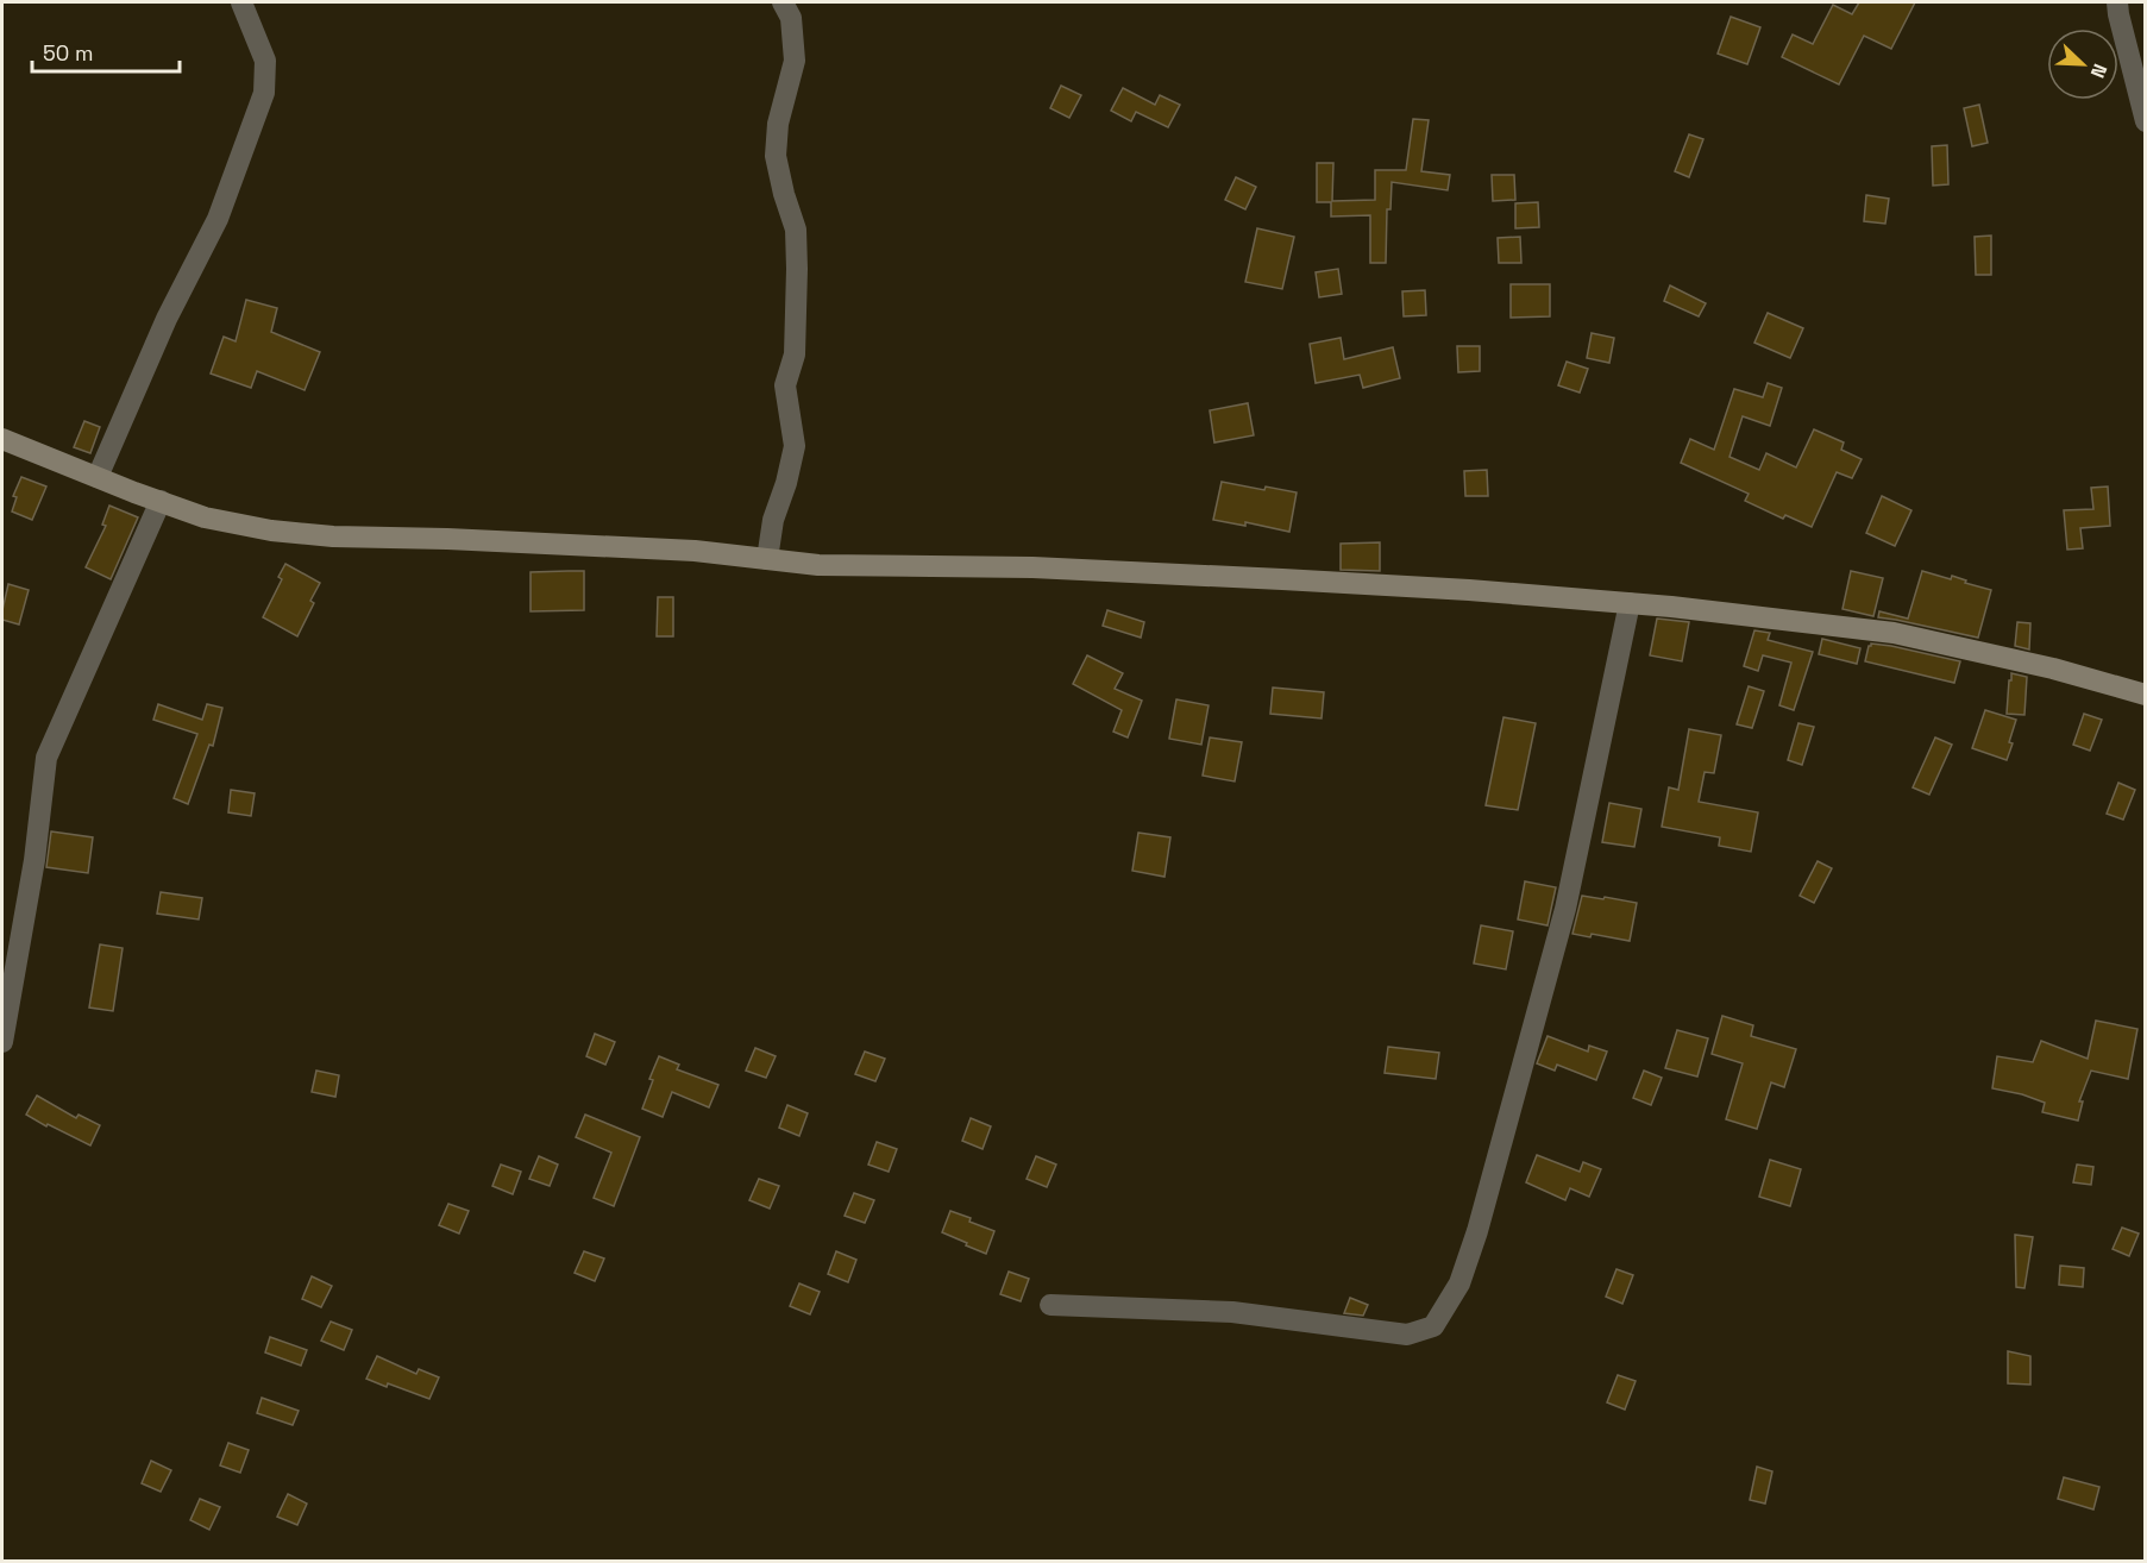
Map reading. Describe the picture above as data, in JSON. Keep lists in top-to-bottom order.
{
  "scale_bar": "50 m",
  "north": "bottom right"
}
